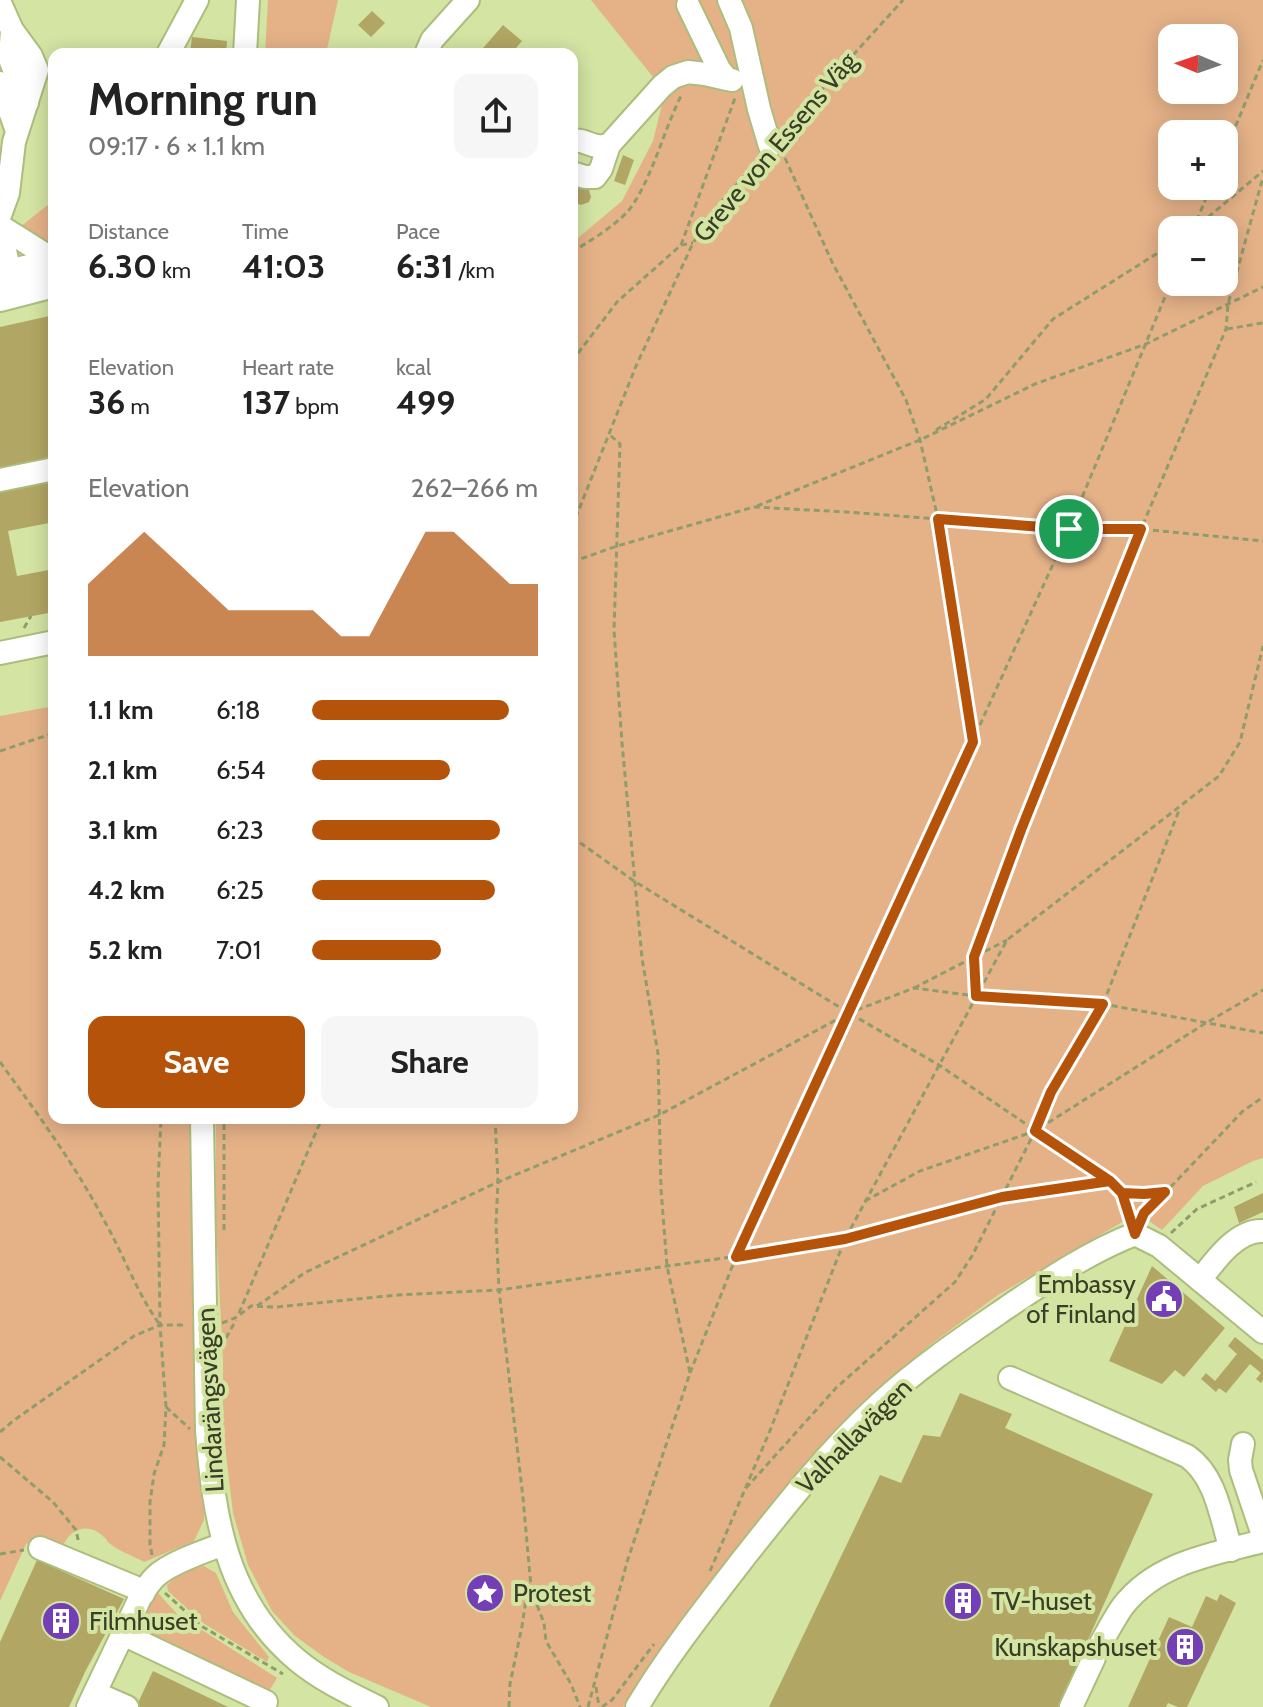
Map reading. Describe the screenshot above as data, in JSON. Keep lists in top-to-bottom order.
{
  "streets": {
    "street": ["Lindarängsvägen", "Valhallavägen"],
    "path": ["Greve von Essens Väg"]
  },
  "places": {
    "public building": ["Embassy of Finland"],
    "place": ["Protest"],
    "building": ["TV-huset", "Filmhuset", "Kunskapshuset"]
  },
  "north": "left",
  "page": {
    "map_buttons": ["+", "−"],
    "heading": ["Morning run", "09:17 · 6 × 1.1 km"],
    "stats": [
      ["Distance", "6.30 km"],
      ["Time", "41:03"],
      ["Pace", "6:31 /km"],
      ["Elevation", "36 m"],
      ["Heart rate", "137 bpm"],
      ["kcal", "499"]
    ],
    "chart": ["Elevation", "262–266 m"],
    "list": [
      {
        "name": "1.1 km",
        "note": "6:18"
      },
      {
        "name": "2.1 km",
        "note": "6:54"
      },
      {
        "name": "3.1 km",
        "note": "6:23"
      },
      {
        "name": "4.2 km",
        "note": "6:25"
      },
      {
        "name": "5.2 km",
        "note": "7:01"
      }
    ],
    "buttons": ["Save", "Share"]
  }
}
